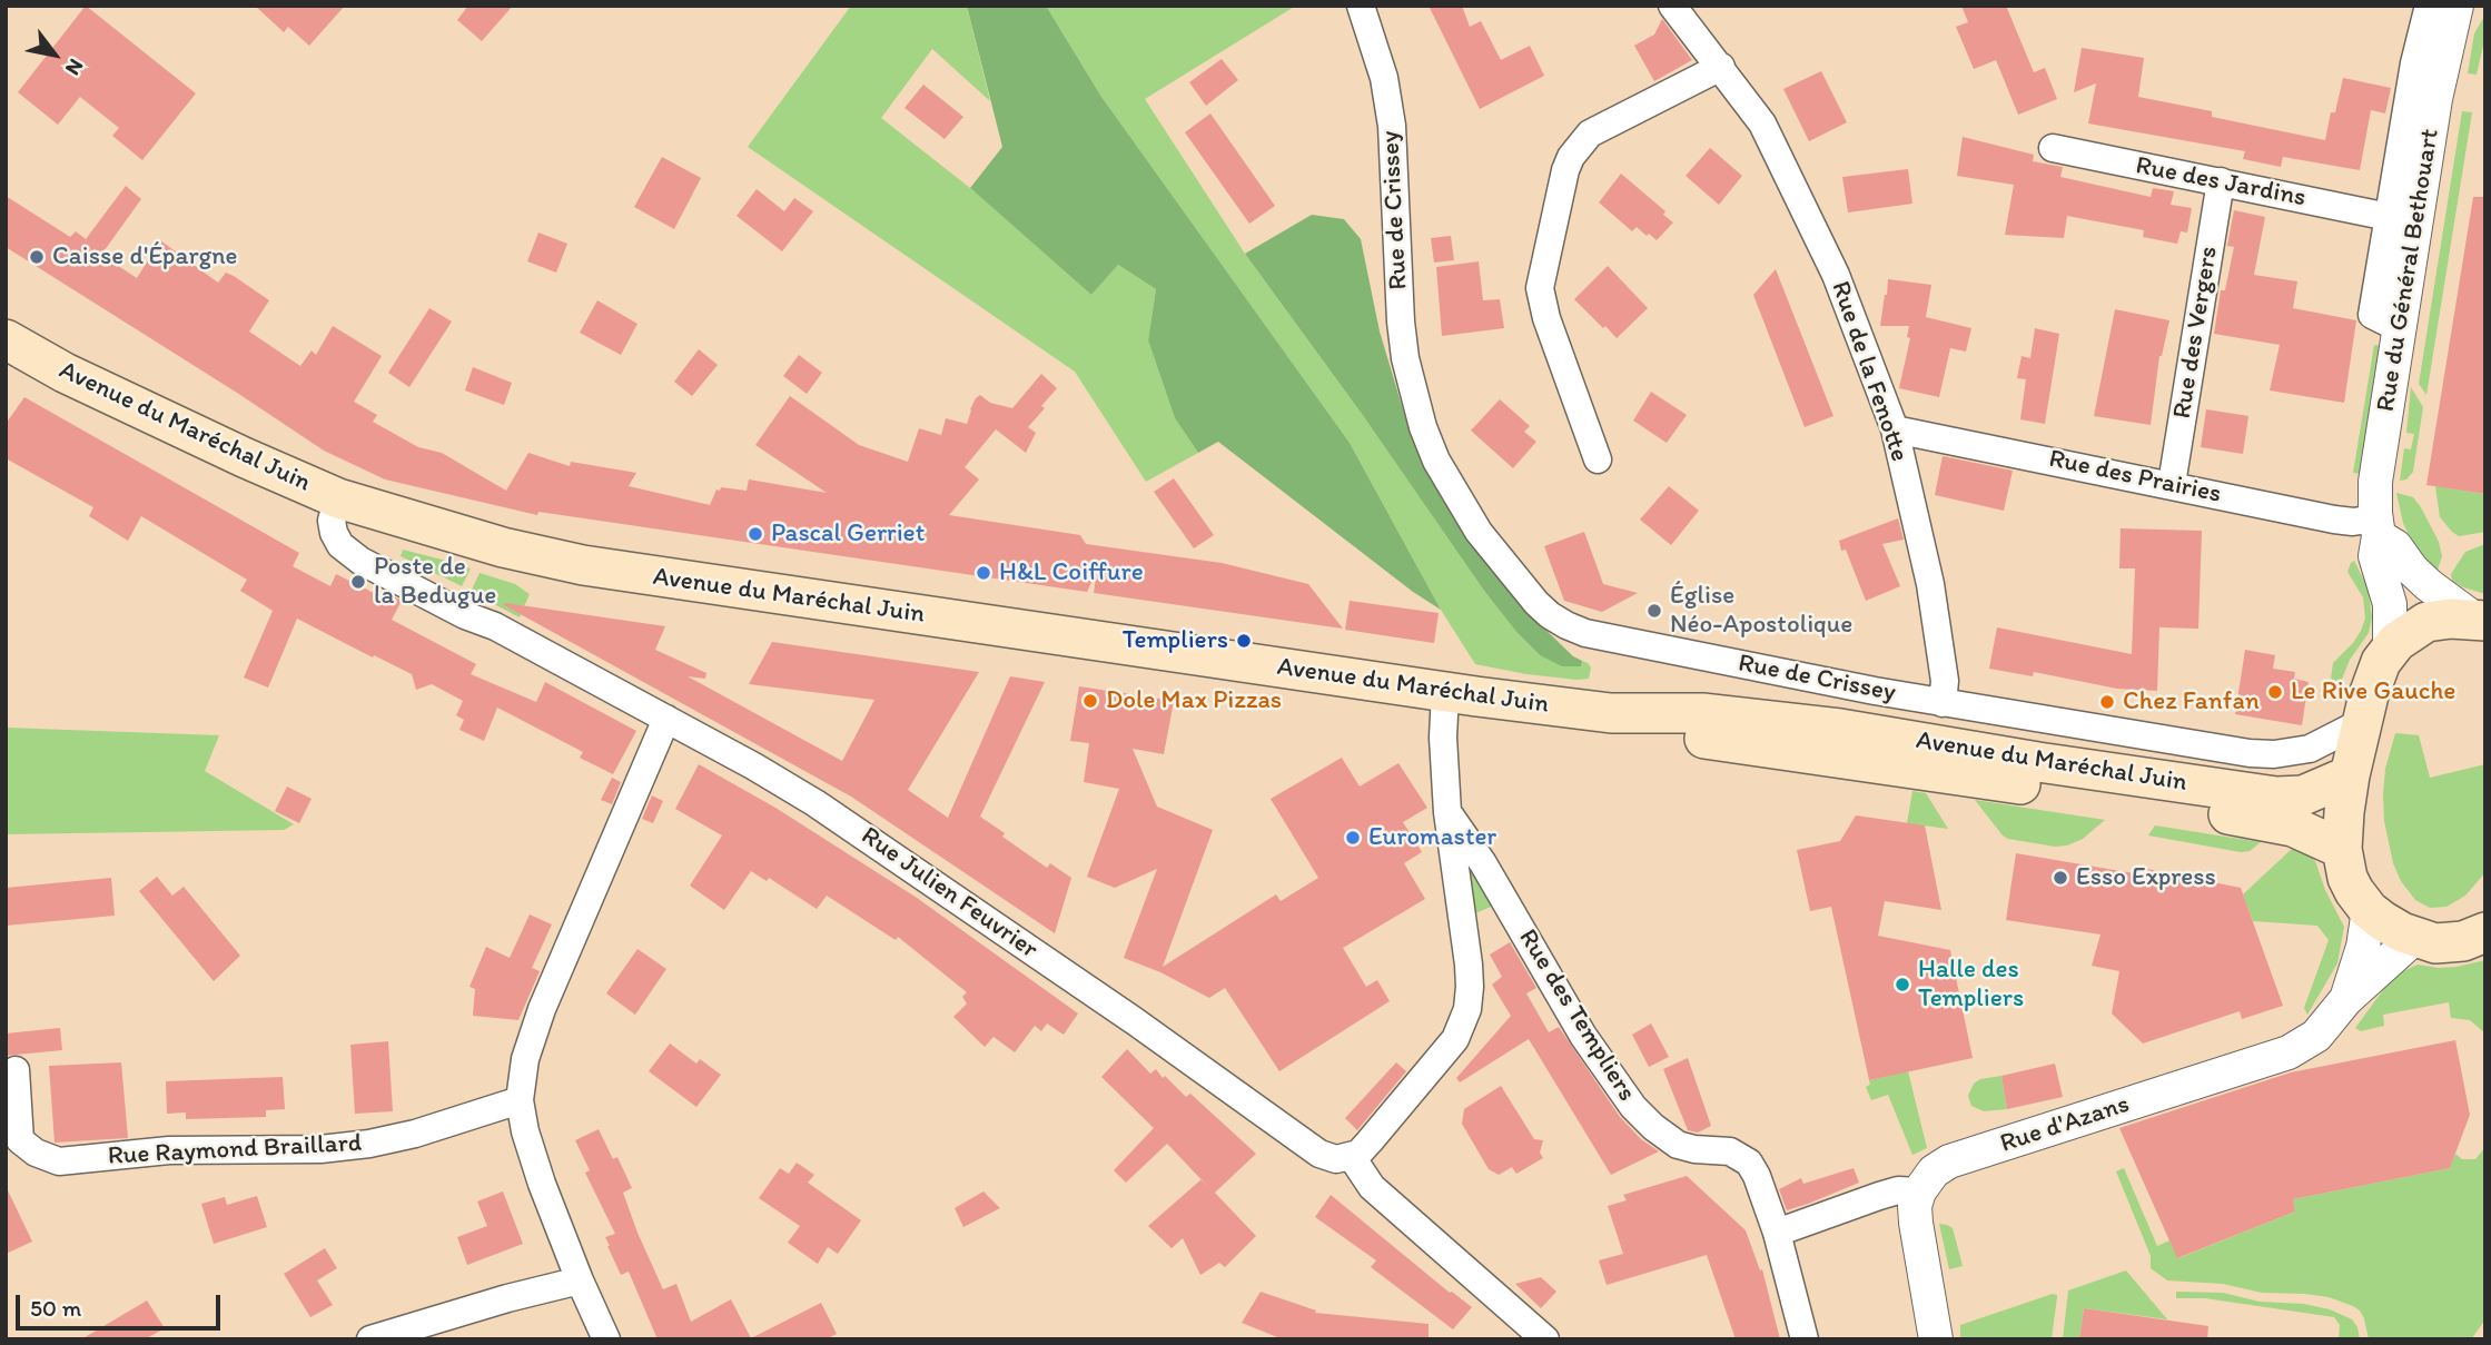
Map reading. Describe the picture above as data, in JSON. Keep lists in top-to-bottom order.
{
  "streets": {
    "main road": ["Avenue du Maréchal Juin"],
    "street": [
      "Rue des Jardins",
      "Rue de Crissey",
      "Rue du Général Bethouart",
      "Rue des Vergers",
      "Rue de la Fenotte",
      "Rue des Prairies",
      "Rue Julien Feuvrier",
      "Rue des Templiers",
      "Rue d'Azans",
      "Rue Raymond Braillard"
    ]
  },
  "crossings": [
    ["Rue des Jardins", "Rue des Vergers"],
    ["Rue de Crissey", "Rue de la Fenotte"],
    ["Rue du Général Bethouart", "Rue des Prairies"],
    ["Rue des Vergers", "Rue des Prairies"],
    ["Rue de la Fenotte", "Rue des Prairies"],
    ["Avenue du Maréchal Juin", "Rue Julien Feuvrier"]
  ],
  "places": [
    "Caisse d'Épargne",
    "Pascal Gerriet",
    "H&L Coiffure",
    "Poste de la Bedugue",
    "Église Néo-Apostolique",
    "Templiers",
    "Le Rive Gauche",
    "Dole Max Pizzas",
    "Chez Fanfan",
    "Euromaster",
    "Esso Express",
    "Halle des Templiers"
  ],
  "scale_bar": "50 m",
  "north": "bottom right"
}
